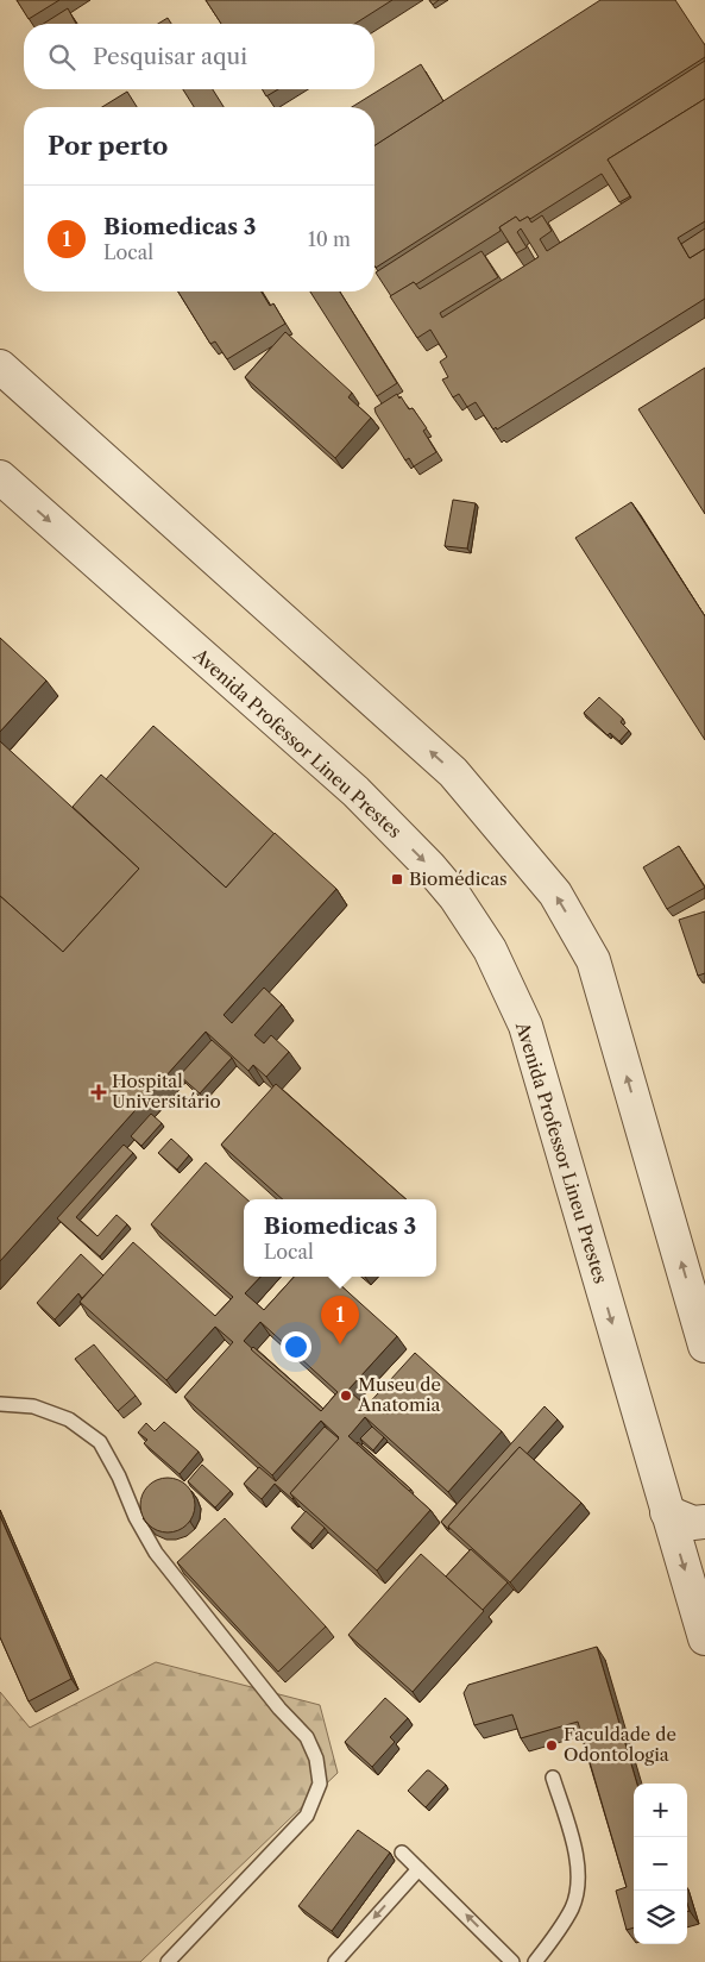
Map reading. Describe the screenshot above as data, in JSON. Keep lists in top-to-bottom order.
{
  "streets": {
    "street": ["Avenida Professor Lineu Prestes"]
  },
  "places": {
    "transit": ["Biomédicas"],
    "health": ["Hospital Universitário"],
    "other": ["Museu de Anatomia", "Faculdade de Odontologia"]
  },
  "page": {
    "search": "Pesquisar aqui",
    "heading": "Por perto",
    "list": [
      {
        "mark": "1",
        "name": "Biomedicas 3",
        "note": "Local",
        "value": "10 m"
      }
    ],
    "popup": ["Biomedicas 3", "Local"],
    "pins": "1",
    "map_buttons": ["+", "−"]
  }
}
